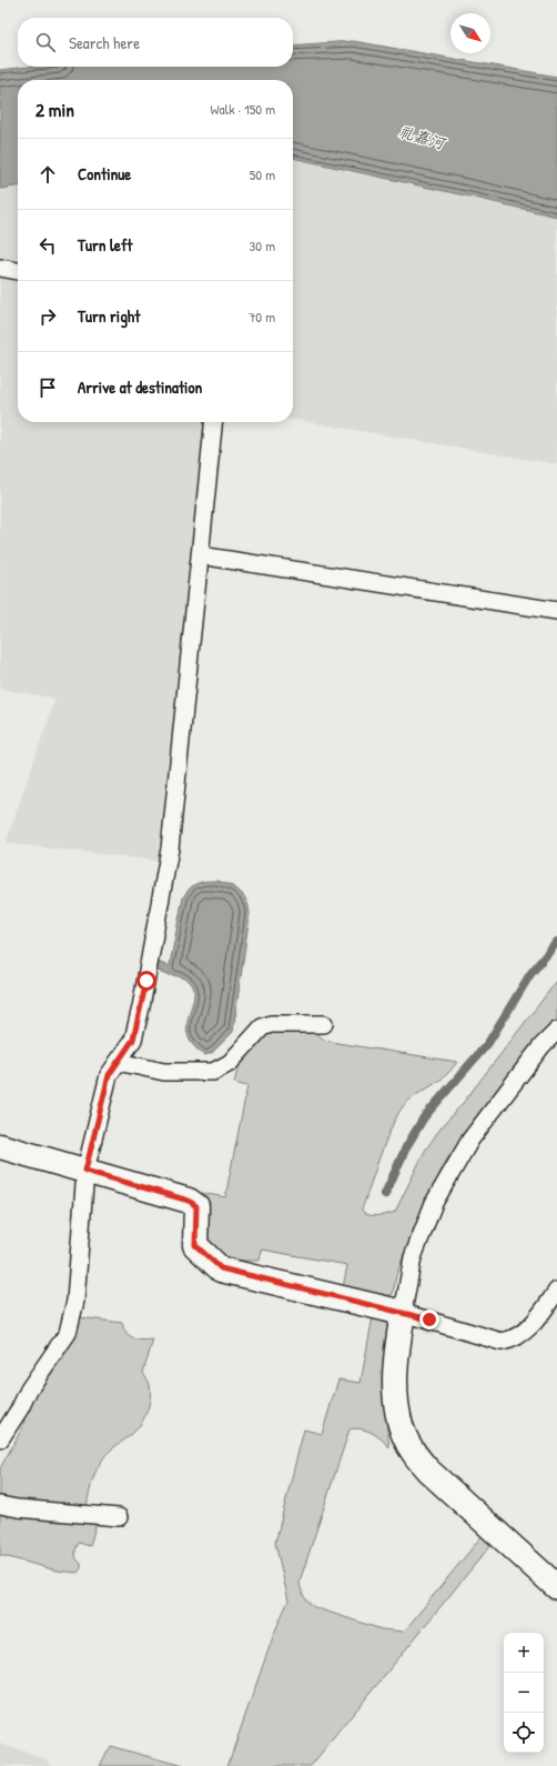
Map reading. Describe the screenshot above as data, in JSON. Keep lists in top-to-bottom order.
{
  "water": ["礼嘉河"],
  "north": "bottom right",
  "page": {
    "search": "Search here",
    "heading": ["2 min", "Walk · 150 m"],
    "list": [
      ["Continue", "50 m"],
      ["Turn left", "30 m"],
      ["Turn right", "70 m"],
      "Arrive at destination"
    ],
    "map_buttons": ["+", "−"]
  }
}
